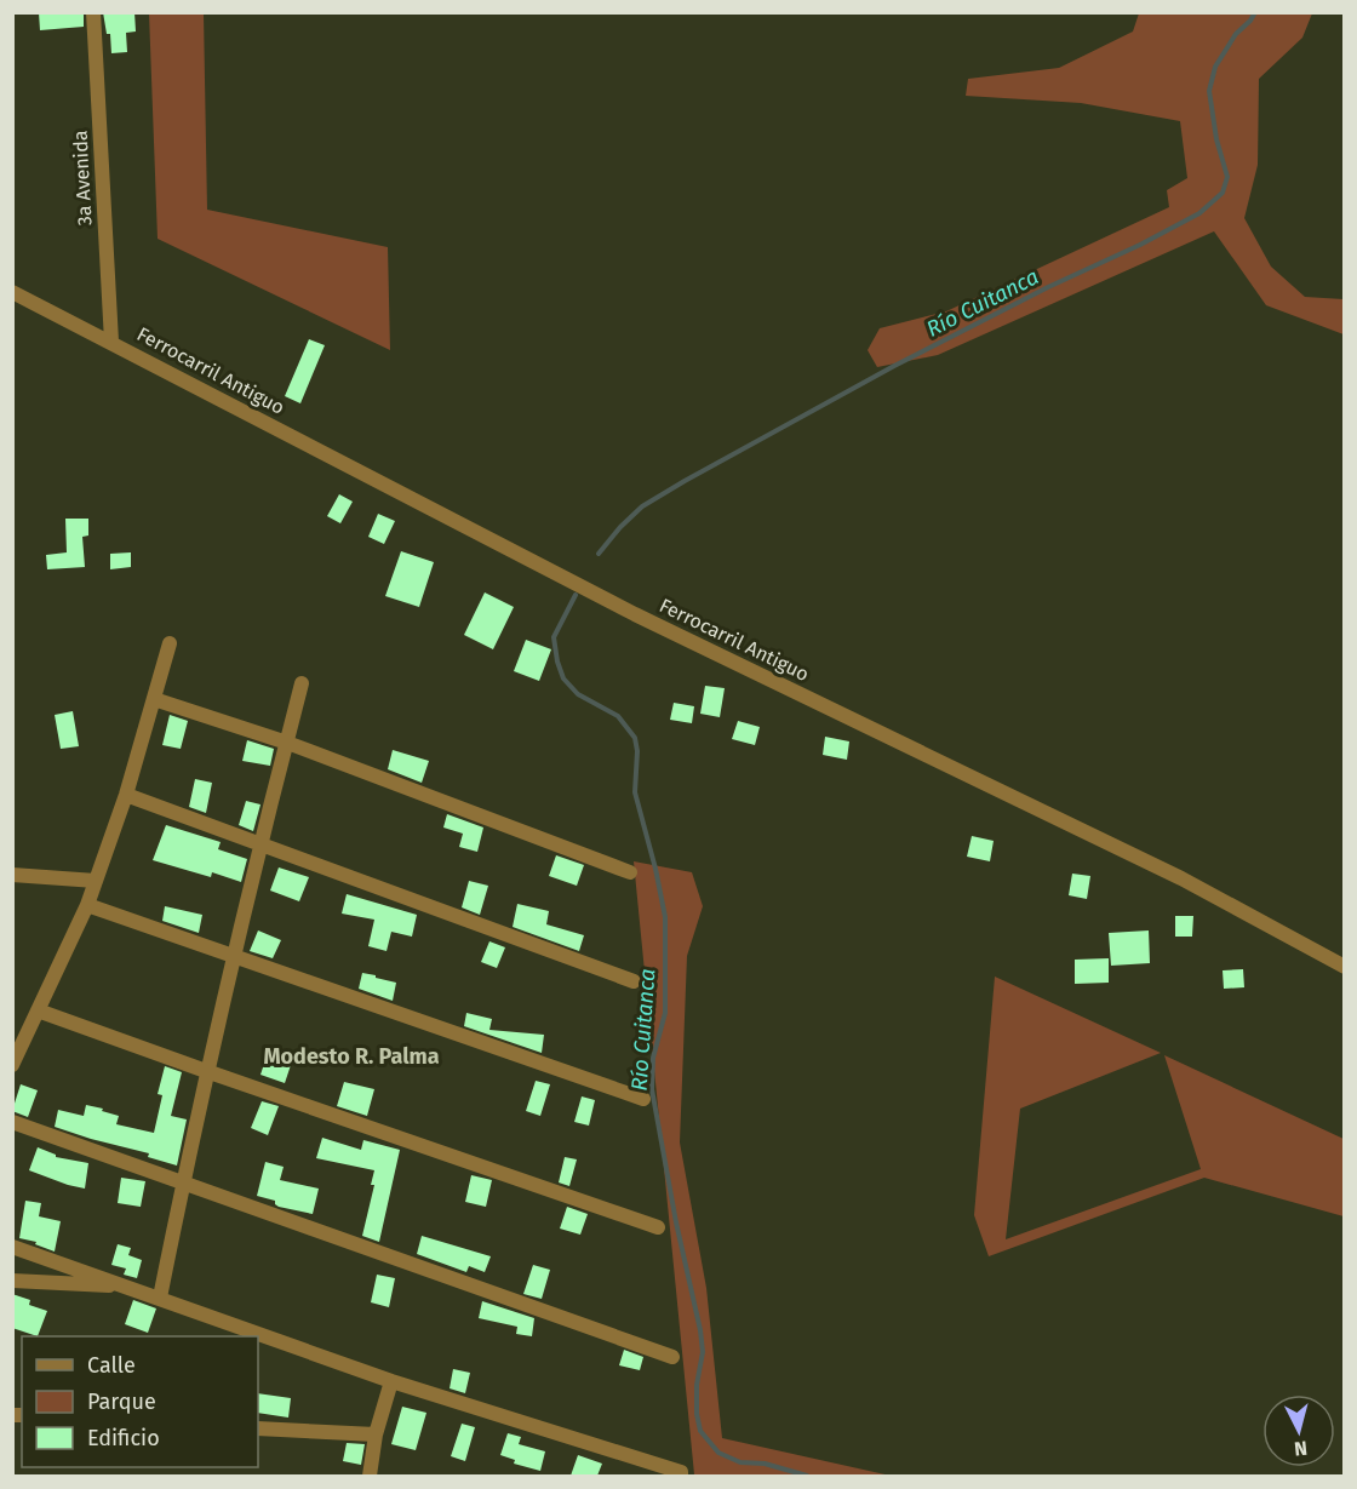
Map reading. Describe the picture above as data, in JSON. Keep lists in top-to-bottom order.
{
  "streets": {
    "street": ["3a Avenida", "Ferrocarril Antiguo"]
  },
  "crossings": [
    ["3a Avenida", "Ferrocarril Antiguo"]
  ],
  "districts": ["Modesto R. Palma"],
  "water": ["Río Cuitanca"],
  "legend": ["Calle", "Parque", "Edificio"],
  "north": "bottom"
}
